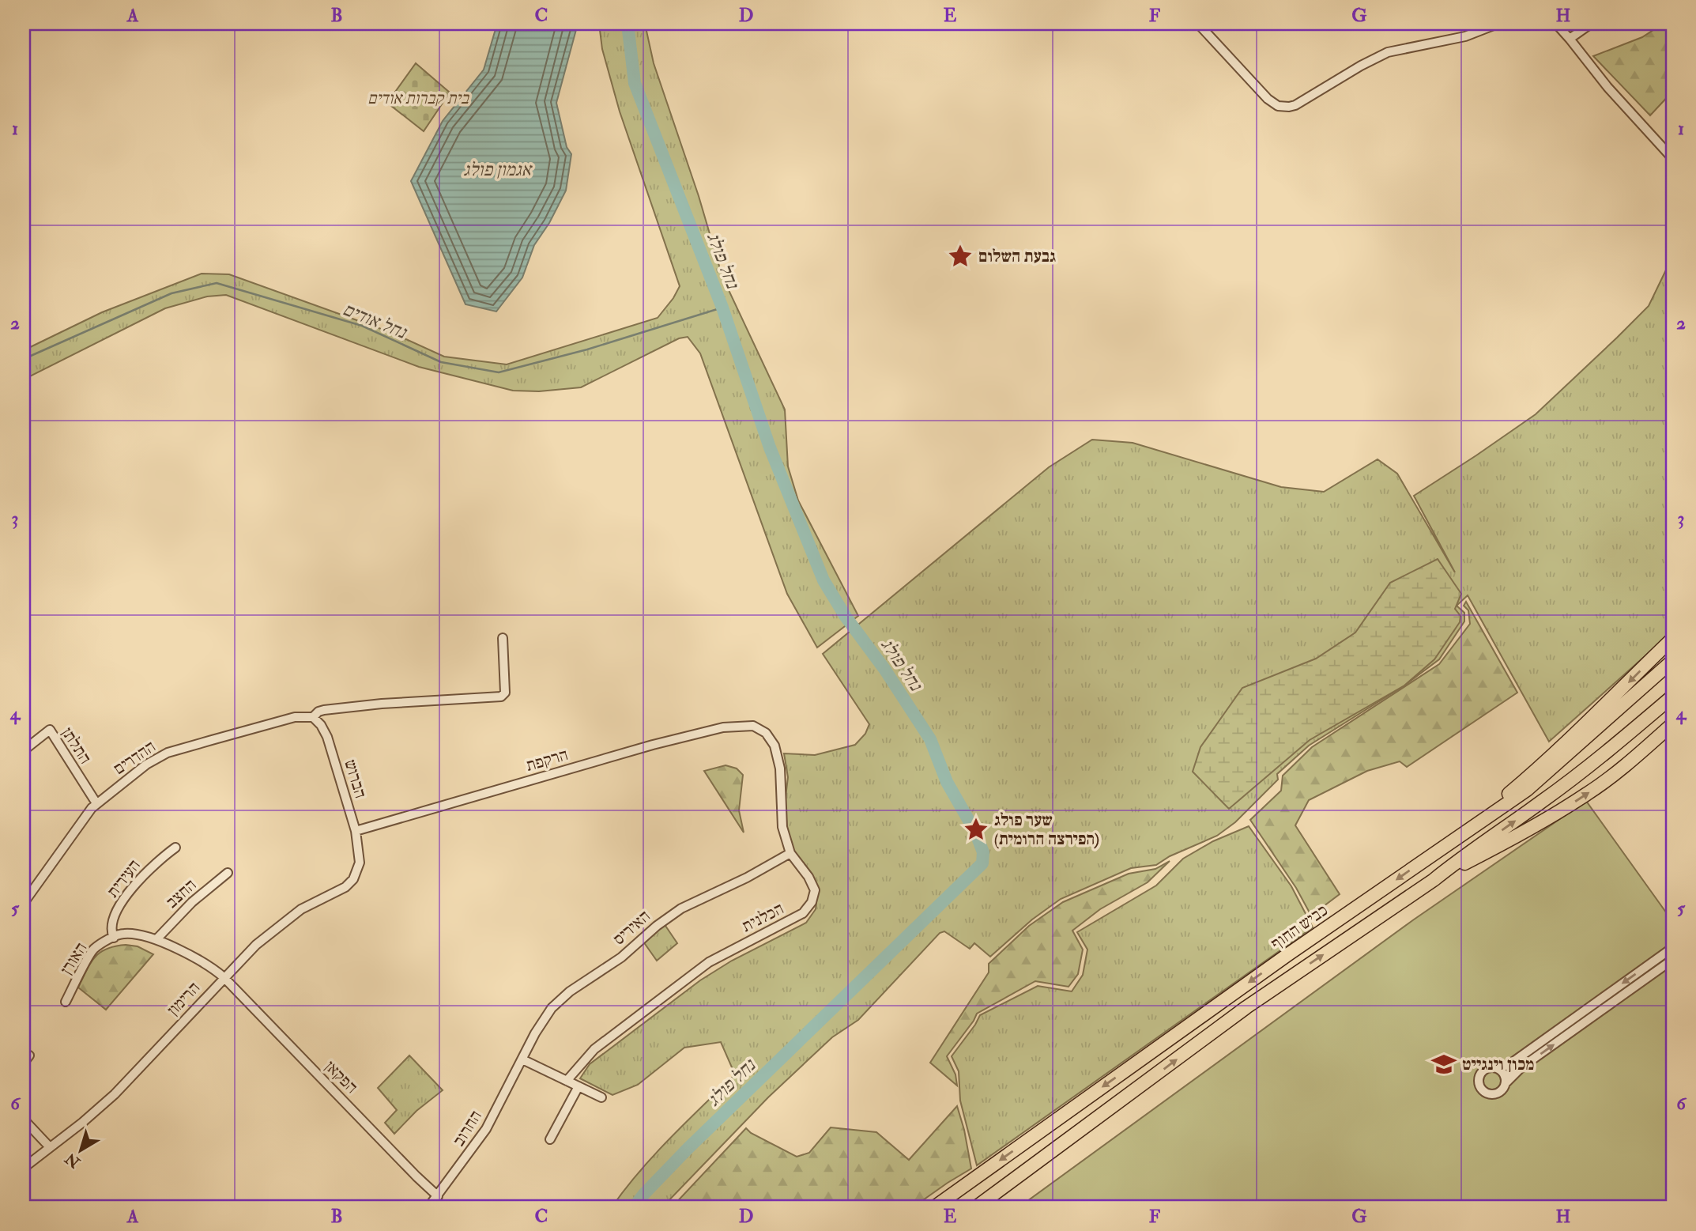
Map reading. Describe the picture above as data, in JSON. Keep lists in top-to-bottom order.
{
  "streets": {
    "highway": ["כביש החוף"],
    "street": [
      "התלתן",
      "ההדרים",
      "הרקפת",
      "הברוש",
      "העירית",
      "החצב",
      "הכלנית",
      "האיריס",
      "האורן",
      "הרימון",
      "הפקאן",
      "החרוב"
    ]
  },
  "crossings": [
    ["התלתן", "ההדרים"],
    ["ההדרים", "הברוש"],
    ["הרקפת", "הברוש"],
    ["הרקפת", "הכלנית"],
    ["הברוש", "הרימון"],
    ["העירית", "האורן"],
    ["העירית", "הפקאן"],
    ["החצב", "הפקאן"],
    ["הכלנית", "האיריס"],
    ["האיריס", "החרוב"],
    ["האורן", "הפקאן"],
    ["הרימון", "הפקאן"],
    ["הפקאן", "החרוב"]
  ],
  "water": ["אגמון פולג", "נחל פולג", "נחל אודים"],
  "parks": ["בית קברות אודים"],
  "places": {
    "place": ["גבעת השלום", "שער פולג (הפירצה הרומית)"],
    "school or university": ["מכון וינגייט"]
  },
  "north": "bottom left",
  "grid": {
    "columns": [
      "A",
      "B",
      "C",
      "D",
      "E",
      "F",
      "G",
      "H"
    ],
    "rows": [
      "1",
      "2",
      "3",
      "4",
      "5",
      "6"
    ]
  }
}
